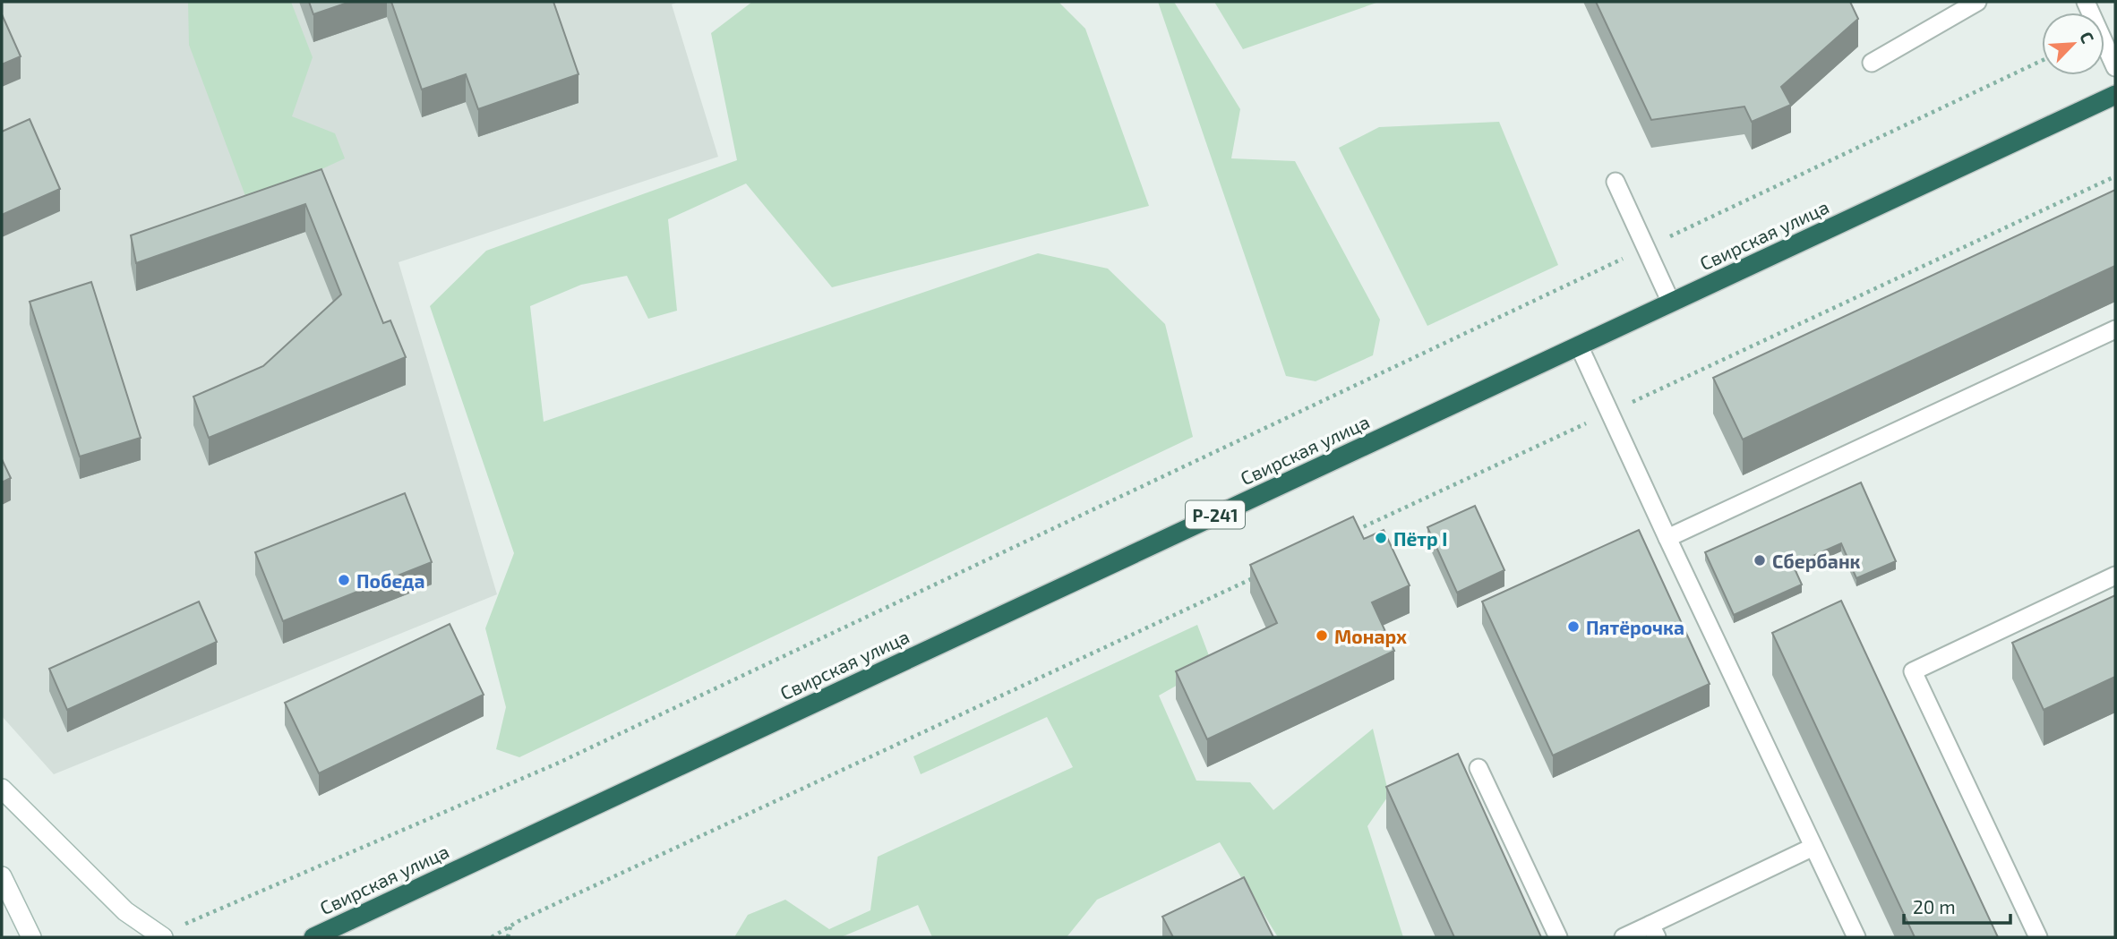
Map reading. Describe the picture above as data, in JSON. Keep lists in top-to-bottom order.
{
  "streets": {
    "highway": ["Свирская улица", "Р-241"]
  },
  "places": [
    "Пётр I",
    "Сбербанк",
    "Победа",
    "Пятёрочка",
    "Монарх"
  ],
  "scale_bar": "20 m",
  "north": "top right"
}
